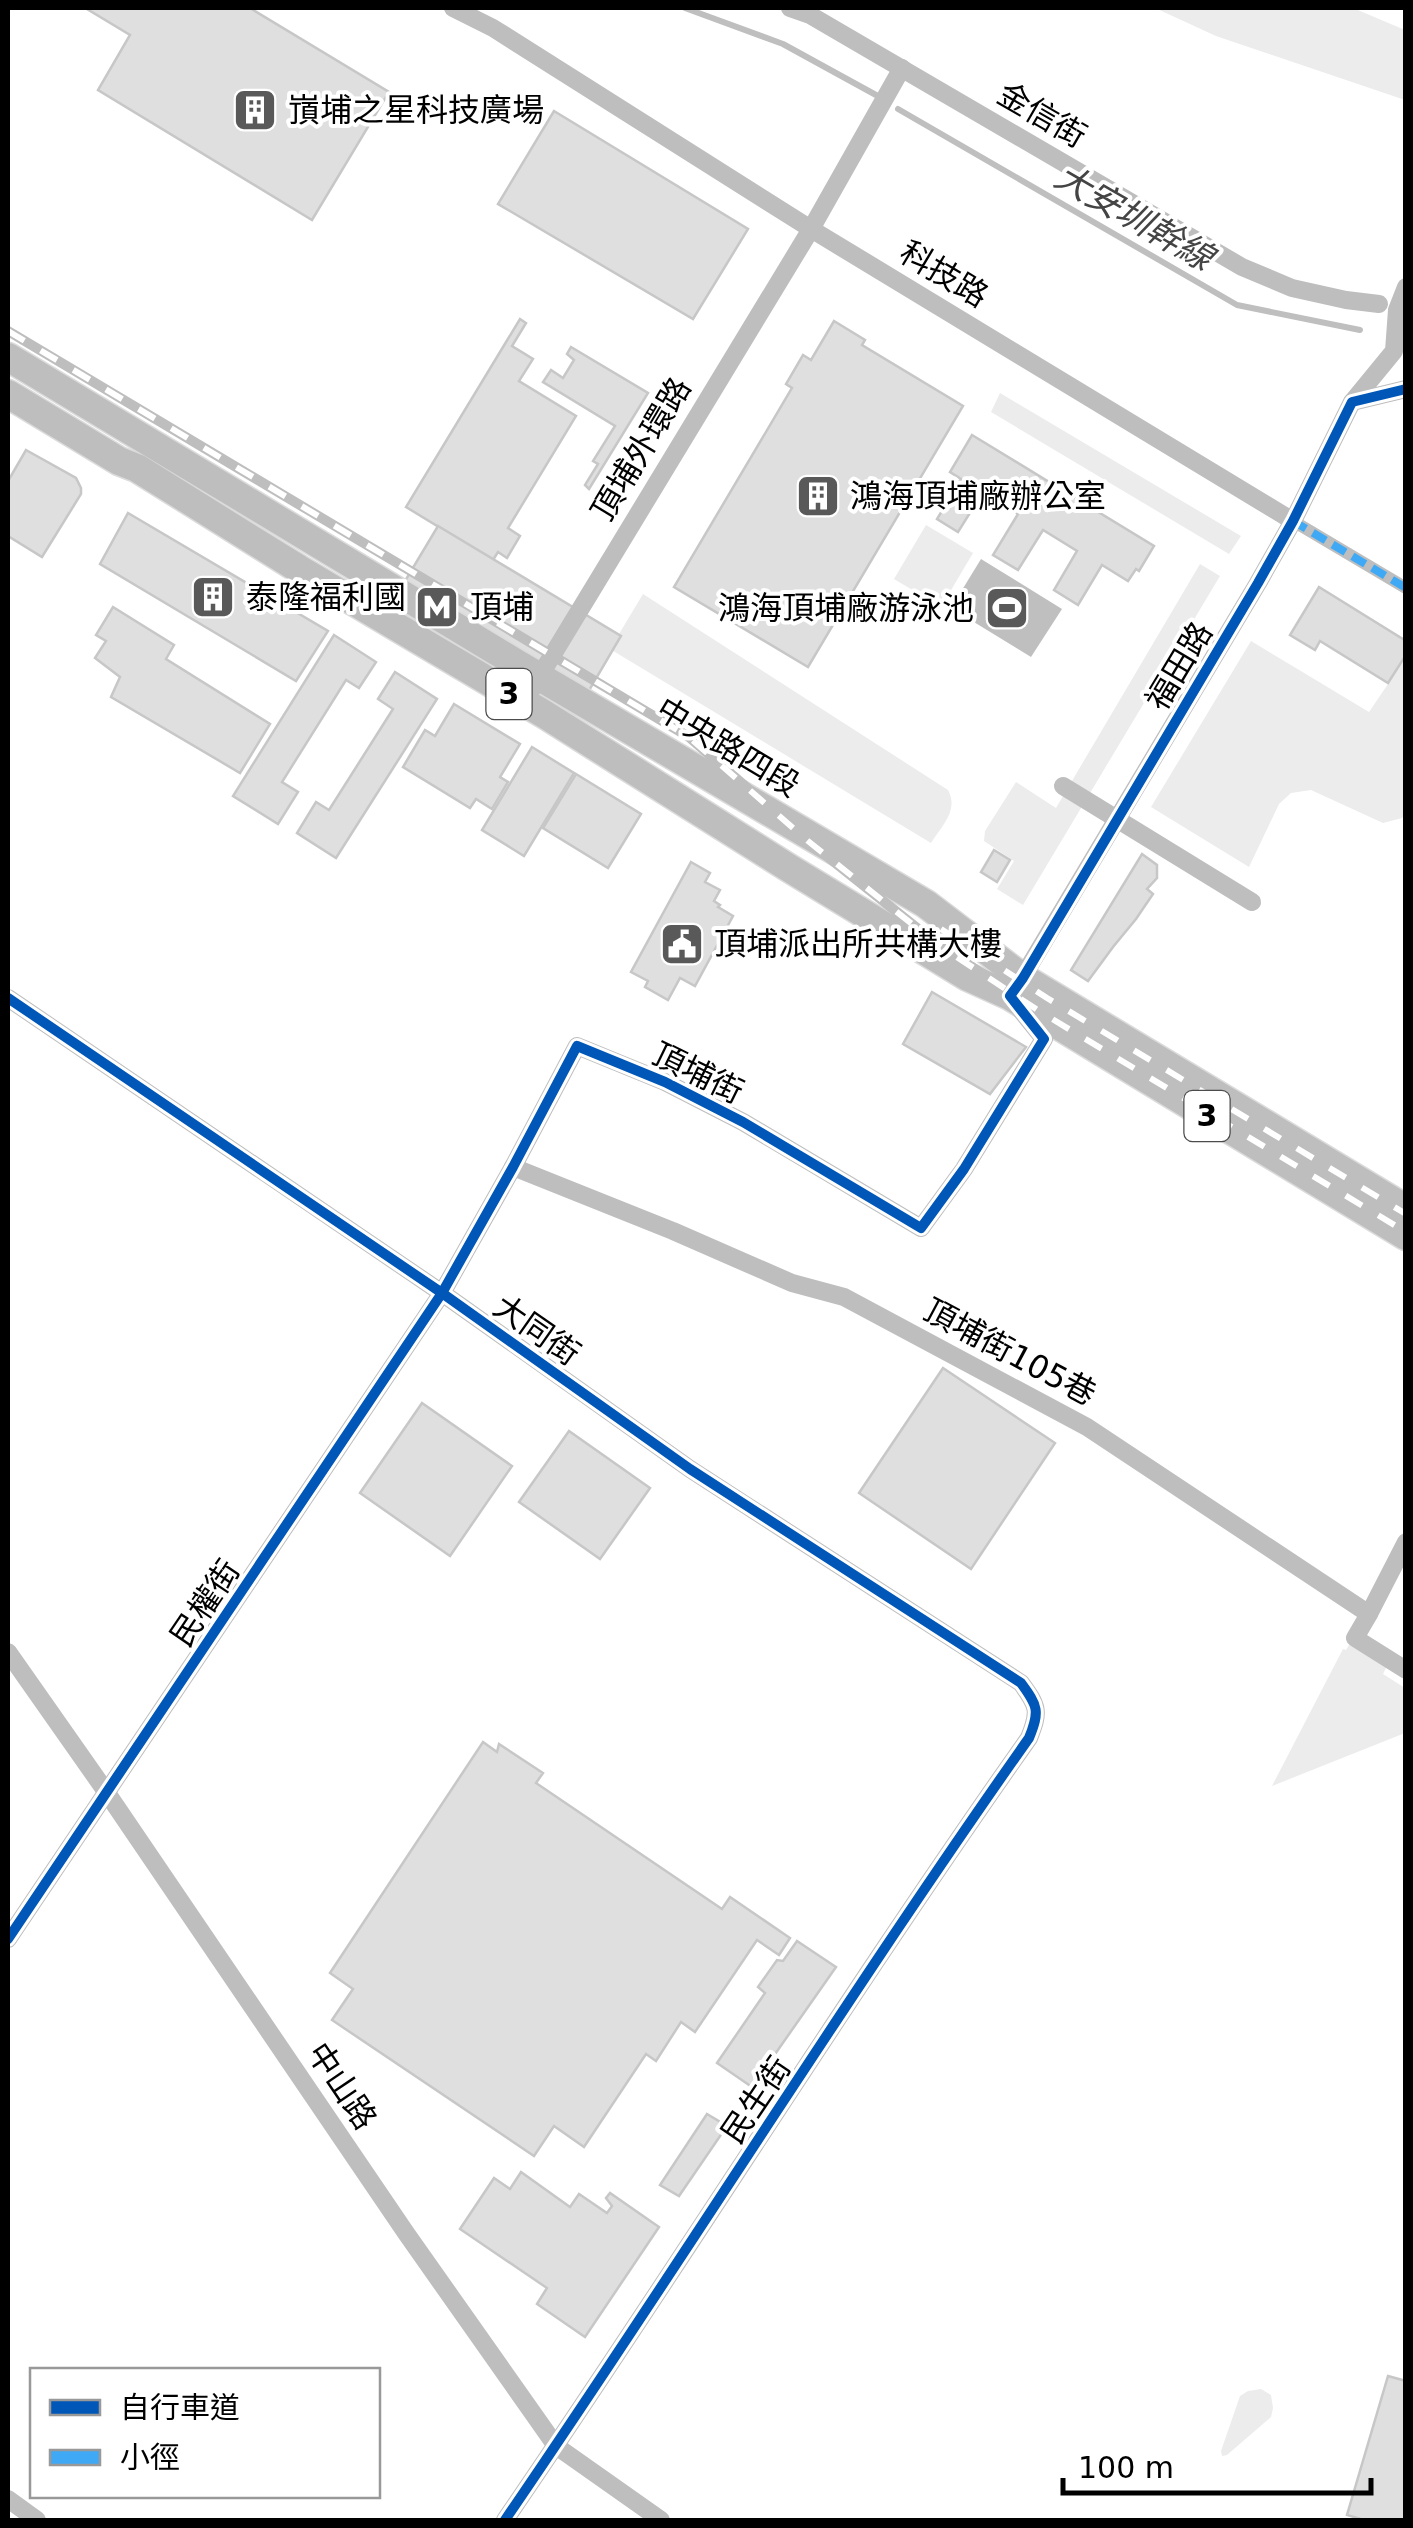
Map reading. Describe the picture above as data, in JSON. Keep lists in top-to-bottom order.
{
  "streets": {
    "main road": ["3", "中央路四段"],
    "street": [
      "金信街",
      "科技路",
      "頂埔外環路",
      "福田路",
      "頂埔街",
      "大同街",
      "頂埔街105巷",
      "民權街",
      "中山路",
      "民生街"
    ]
  },
  "crossings": [
    ["金信街", "頂埔外環路"],
    ["科技路", "頂埔外環路"],
    ["科技路", "福田路"],
    ["頂埔外環路", "中央路四段"],
    ["福田路", "中央路四段"],
    ["福田路", "頂埔街"],
    ["中央路四段", "頂埔街"],
    ["頂埔街", "大同街"],
    ["頂埔街", "頂埔街105巷"],
    ["頂埔街", "民權街"],
    ["大同街", "民權街"],
    ["大同街", "民生街"],
    ["民權街", "中山路"],
    ["中山路", "民生街"]
  ],
  "water": ["大安圳幹線"],
  "places": {
    "building": ["嵿埔之星科技廣場", "鴻海頂埔廠辦公室", "泰隆福利國"],
    "metro station": ["頂埔"],
    "sports": ["鴻海頂埔廠游泳池"],
    "public building": ["頂埔派出所共構大樓"]
  },
  "legend": ["自行車道", "小徑"],
  "scale_bar": "100 m"
}
